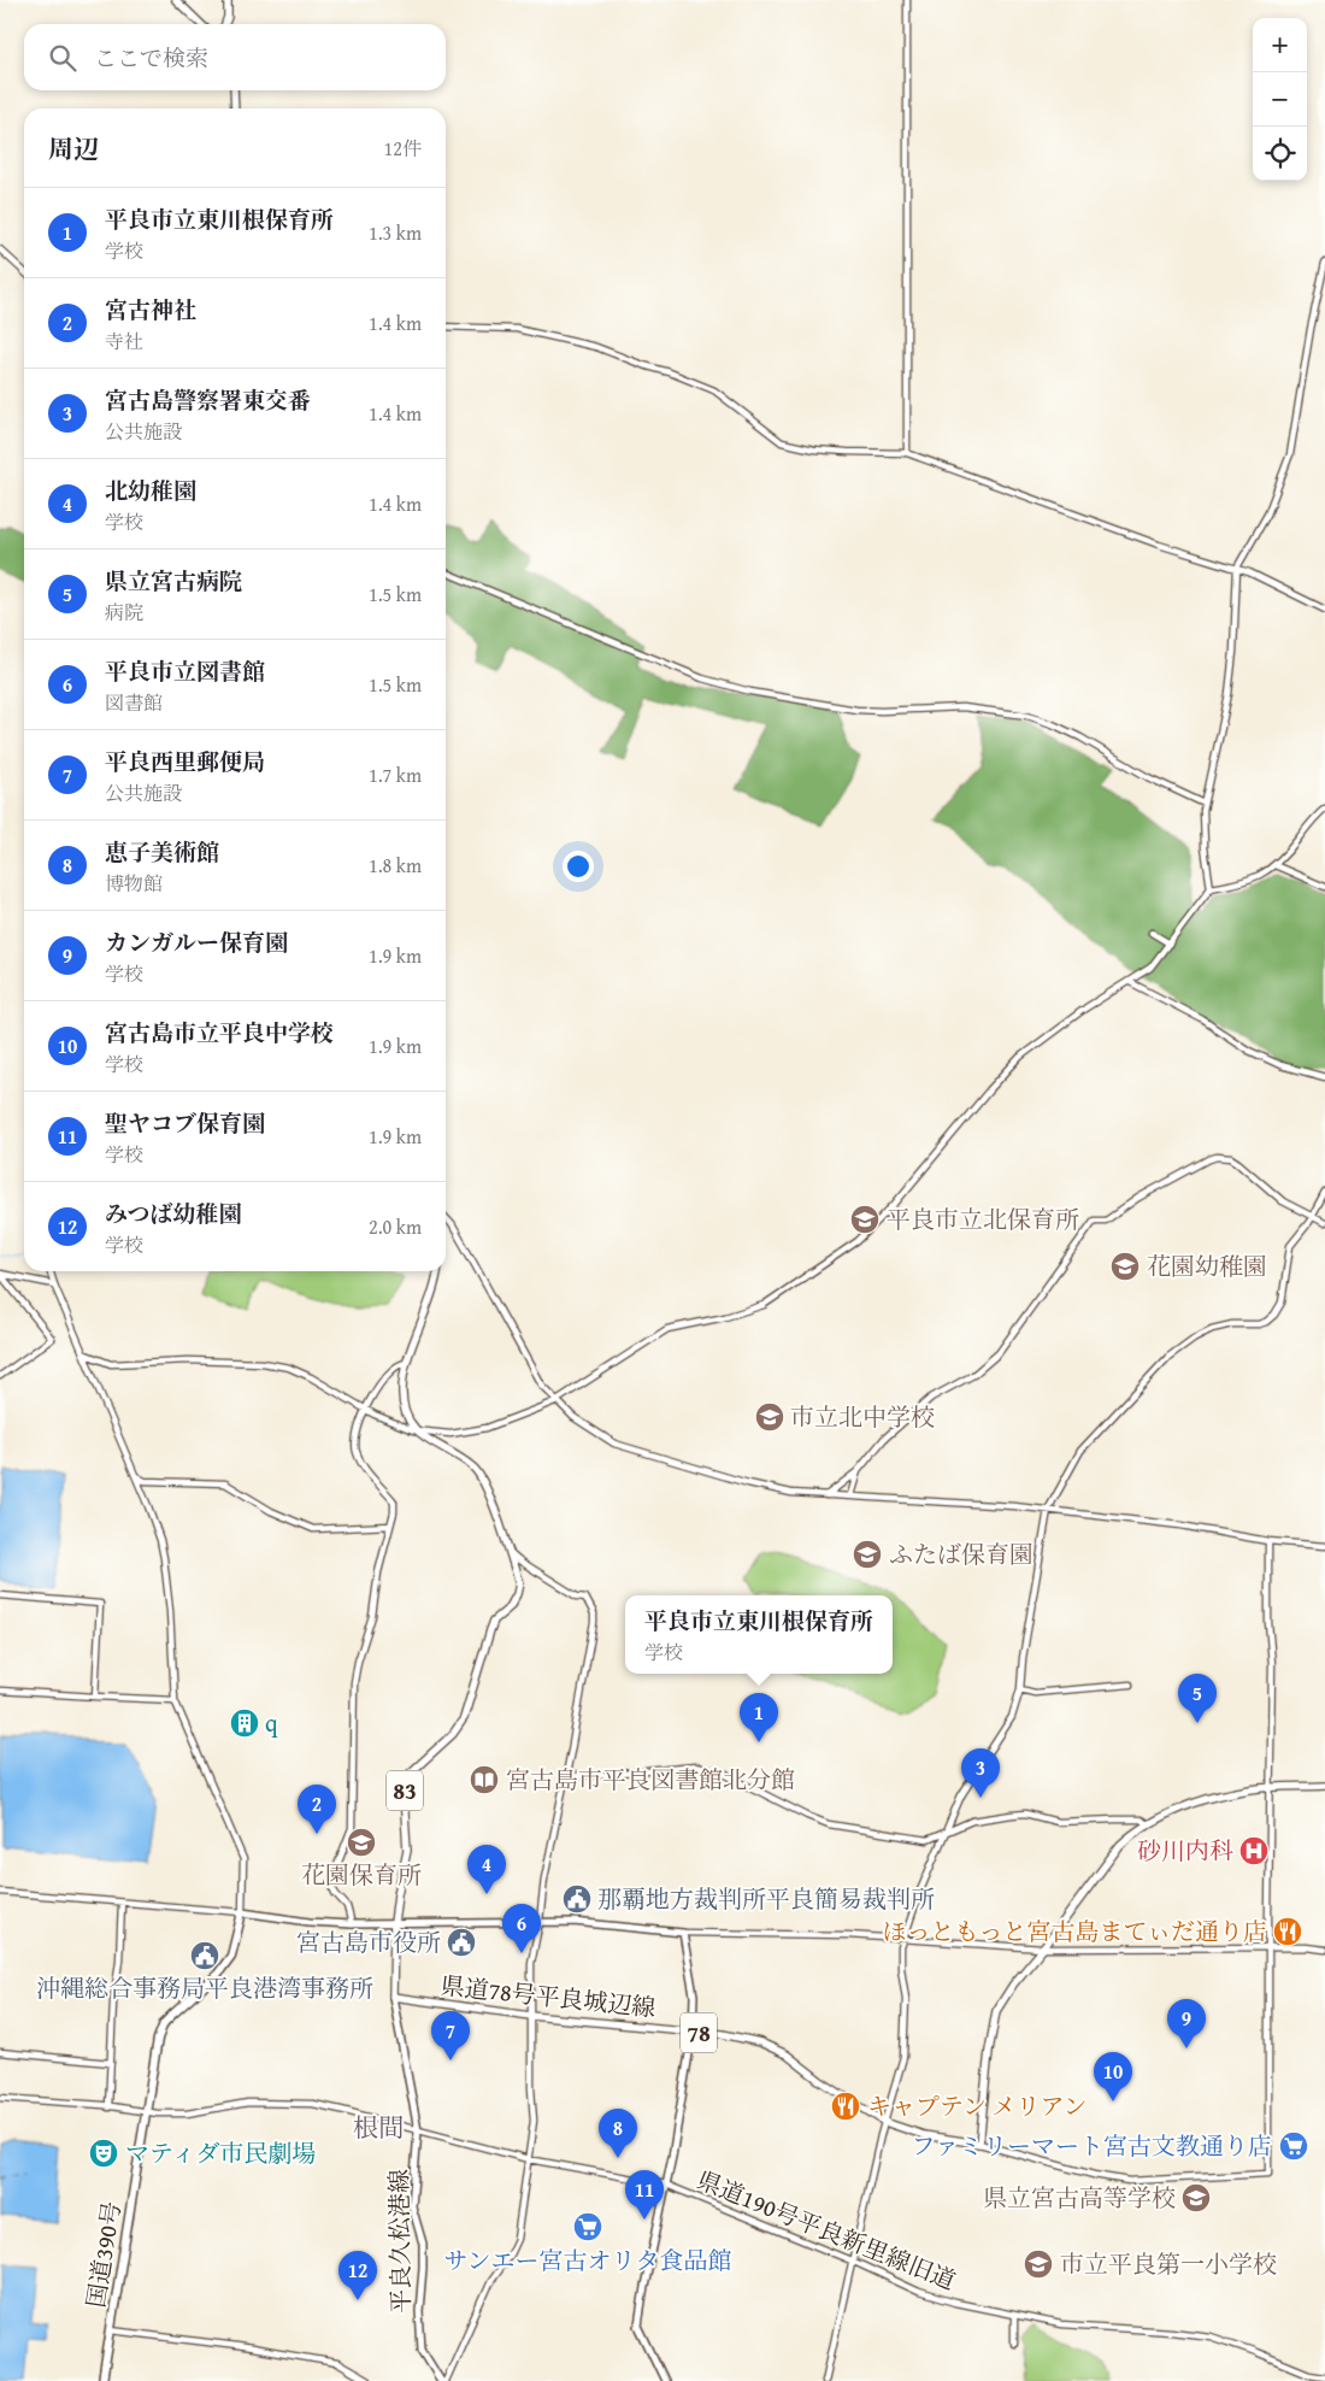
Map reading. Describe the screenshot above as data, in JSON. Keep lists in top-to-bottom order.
{
  "streets": {
    "highway": ["国道390号"],
    "main road": [
      "83",
      "県道78号平良城辺線",
      "78",
      "平良久松港線"
    ],
    "street": ["県道190号平良新里線旧道"]
  },
  "crossings": [
    ["県道78号平良城辺線", "平良久松港線"],
    ["県道190号平良新里線旧道", "平良久松港線"],
    ["県道190号平良新里線旧道", "国道390号"]
  ],
  "districts": ["根間"],
  "places": {
    "school or university": [
      "平良市立北保育所",
      "花園幼稚園",
      "市立北中学校",
      "ふたば保育園",
      "花園保育所",
      "県立宮古高等学校",
      "市立平良第一小学校"
    ],
    "building": ["q"],
    "library": ["宮古島市平良図書館北分館"],
    "hospital": ["砂川内科"],
    "public building": ["那覇地方裁判所平良簡易裁判所", "宮古島市役所", "沖縄総合事務局平良港湾事務所"],
    "restaurant": ["ほっともっと宮古島まてぃだ通り店", "キャプテン メリアン"],
    "supermarket": ["ファミリーマート宮古文教通り店", "サンエー宮古オリタ食品館"],
    "theatre": ["マティダ市民劇場"]
  },
  "page": {
    "map_buttons": ["+", "−"],
    "search": "ここで検索",
    "heading": ["周辺", "12件"],
    "list": [
      {
        "mark": "1",
        "name": "平良市立東川根保育所",
        "note": "学校",
        "value": "1.3 km"
      },
      {
        "mark": "2",
        "name": "宮古神社",
        "note": "寺社",
        "value": "1.4 km"
      },
      {
        "mark": "3",
        "name": "宮古島警察署東交番",
        "note": "公共施設",
        "value": "1.4 km"
      },
      {
        "mark": "4",
        "name": "北幼稚園",
        "note": "学校",
        "value": "1.4 km"
      },
      {
        "mark": "5",
        "name": "県立宮古病院",
        "note": "病院",
        "value": "1.5 km"
      },
      {
        "mark": "6",
        "name": "平良市立図書館",
        "note": "図書館",
        "value": "1.5 km"
      },
      {
        "mark": "7",
        "name": "平良西里郵便局",
        "note": "公共施設",
        "value": "1.7 km"
      },
      {
        "mark": "8",
        "name": "恵子美術館",
        "note": "博物館",
        "value": "1.8 km"
      },
      {
        "mark": "9",
        "name": "カンガルー保育園",
        "note": "学校",
        "value": "1.9 km"
      },
      {
        "mark": "10",
        "name": "宮古島市立平良中学校",
        "note": "学校",
        "value": "1.9 km"
      },
      {
        "mark": "11",
        "name": "聖ヤコブ保育園",
        "note": "学校",
        "value": "1.9 km"
      },
      {
        "mark": "12",
        "name": "みつば幼稚園",
        "note": "学校",
        "value": "2.0 km"
      }
    ],
    "popup": ["平良市立東川根保育所", "学校"],
    "pins": [
      "5",
      "1",
      "3",
      "2",
      "4",
      "6",
      "9",
      "7",
      "10",
      "8",
      "11",
      "12"
    ]
  }
}
